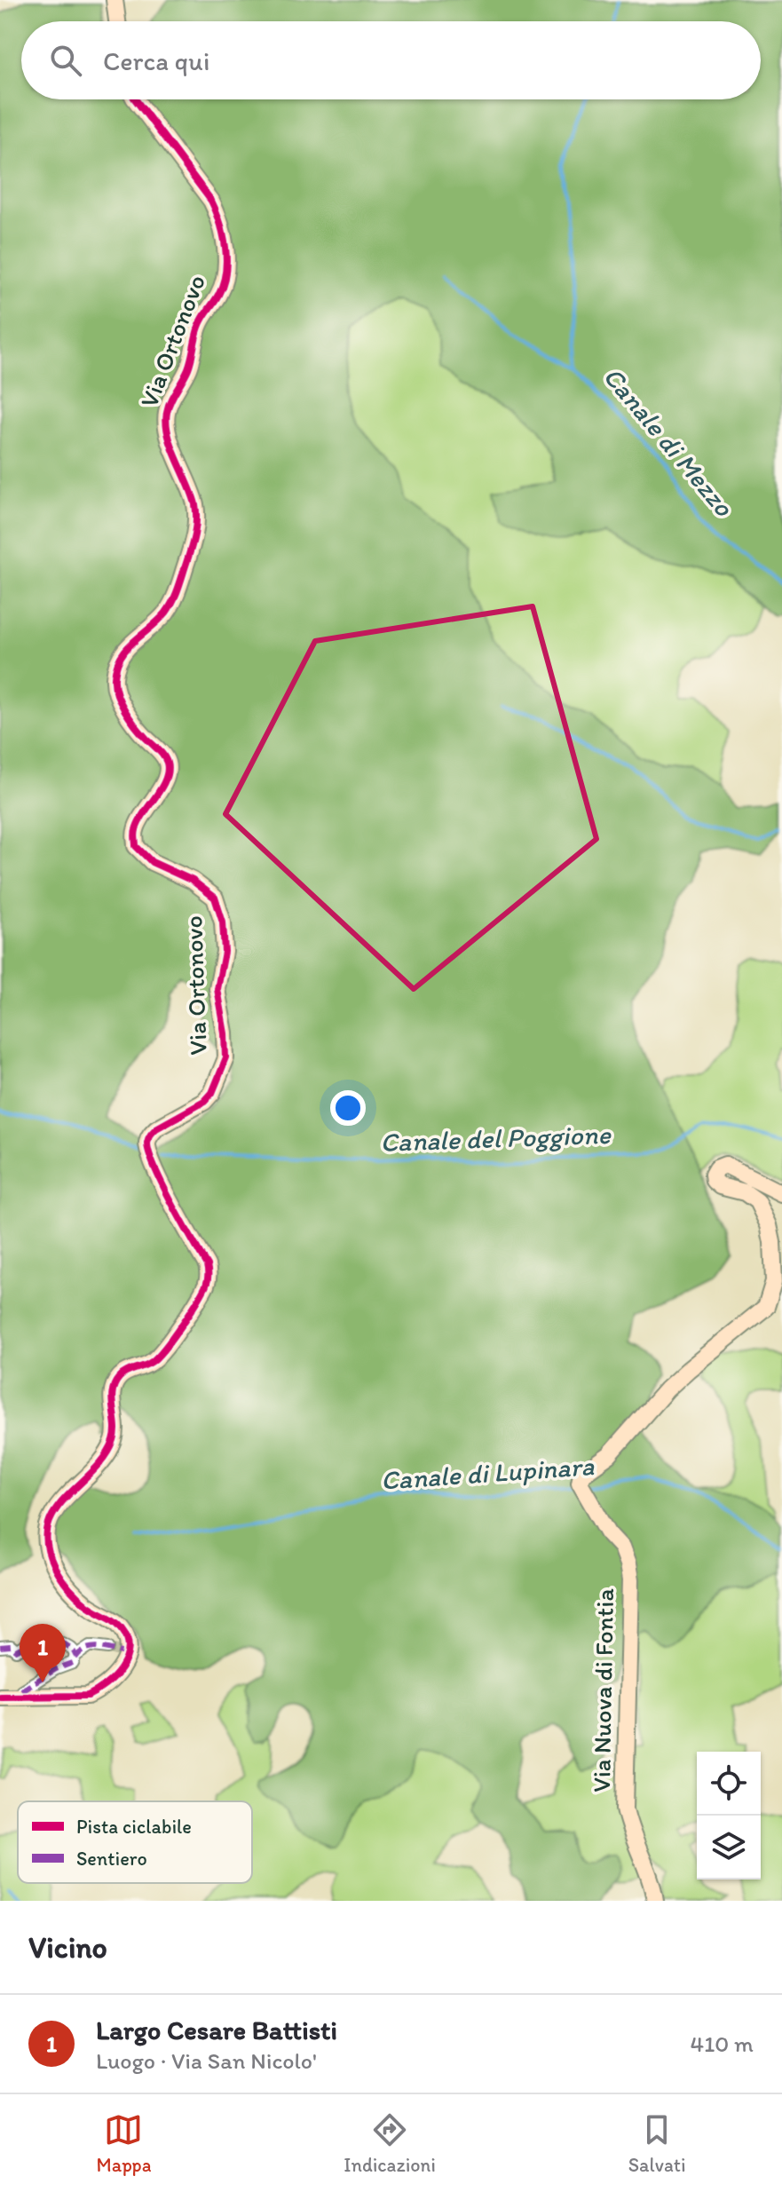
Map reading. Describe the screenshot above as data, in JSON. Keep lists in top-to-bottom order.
{
  "streets": {
    "street": ["Via Ortonovo", "Via Nuova di Fontia"]
  },
  "water": ["Canale di Mezzo", "Canale del Poggione", "Canale di Lupinara"],
  "legend": ["Pista ciclabile", "Sentiero"],
  "page": {
    "search": "Cerca qui",
    "pins": "1",
    "heading": "Vicino",
    "list": [
      {
        "mark": "1",
        "name": "Largo Cesare Battisti",
        "note": "Luogo · Via San Nicolo'",
        "value": "410 m"
      }
    ],
    "nav": ["Mappa", "Indicazioni", "Salvati"]
  }
}
